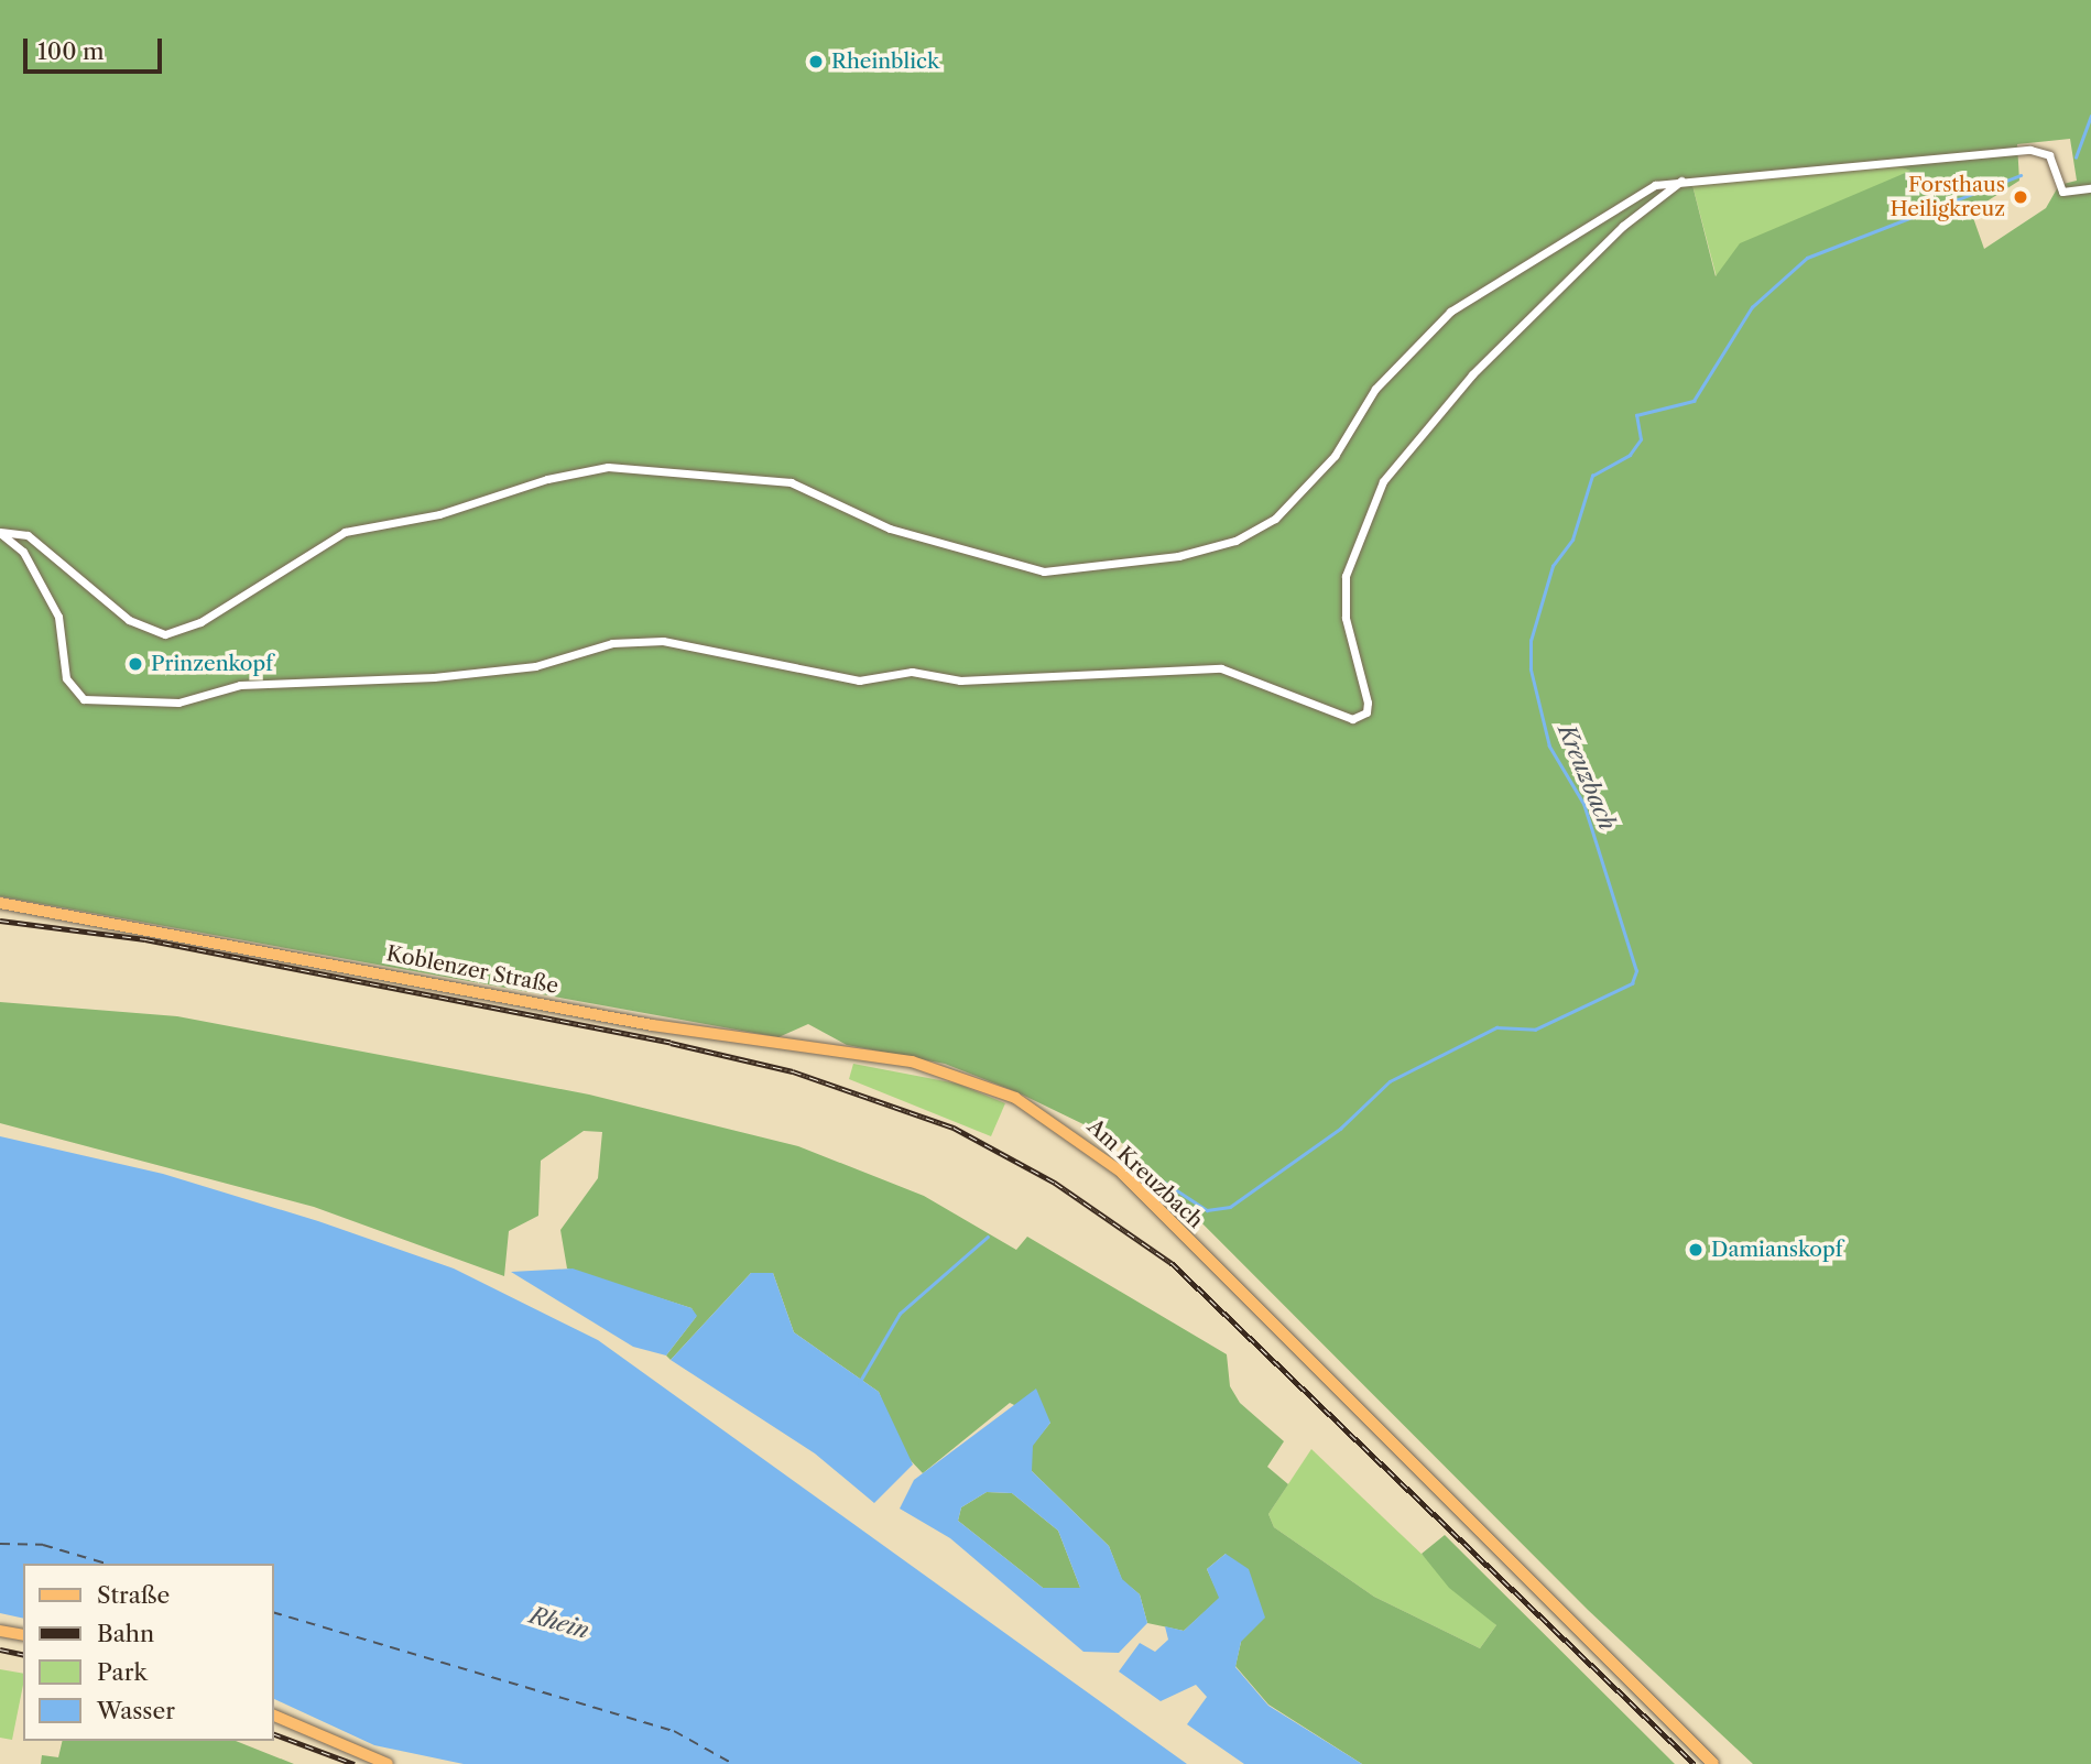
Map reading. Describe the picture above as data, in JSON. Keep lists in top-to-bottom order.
{
  "streets": {
    "main road": ["Koblenzer Straße", "Am Kreuzbach"]
  },
  "crossings": [
    ["Koblenzer Straße", "Am Kreuzbach"]
  ],
  "water": ["Kreuzbach", "Rhein"],
  "places": [
    "Rheinblick",
    "Forsthaus Heiligkreuz",
    "Prinzenkopf",
    "Damianskopf"
  ],
  "legend": [
    "Straße",
    "Bahn",
    "Park",
    "Wasser"
  ],
  "scale_bar": "100 m"
}
